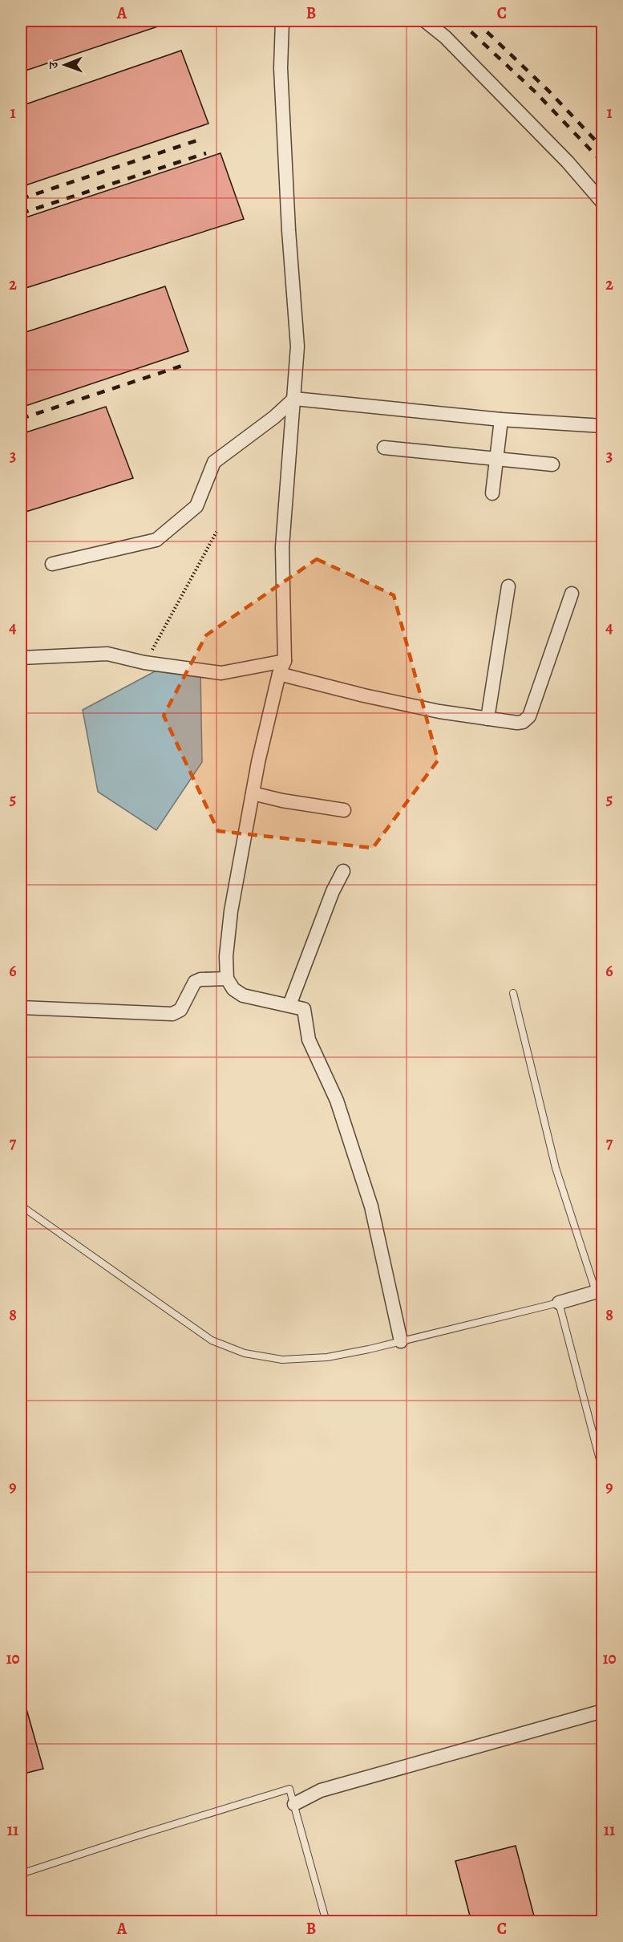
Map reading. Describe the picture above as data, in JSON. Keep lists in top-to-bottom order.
{
  "north": "left",
  "grid": {
    "columns": ["A", "B", "C"],
    "rows": [
      "1",
      "2",
      "3",
      "4",
      "5",
      "6",
      "7",
      "8",
      "9",
      "10",
      "11"
    ]
  }
}
